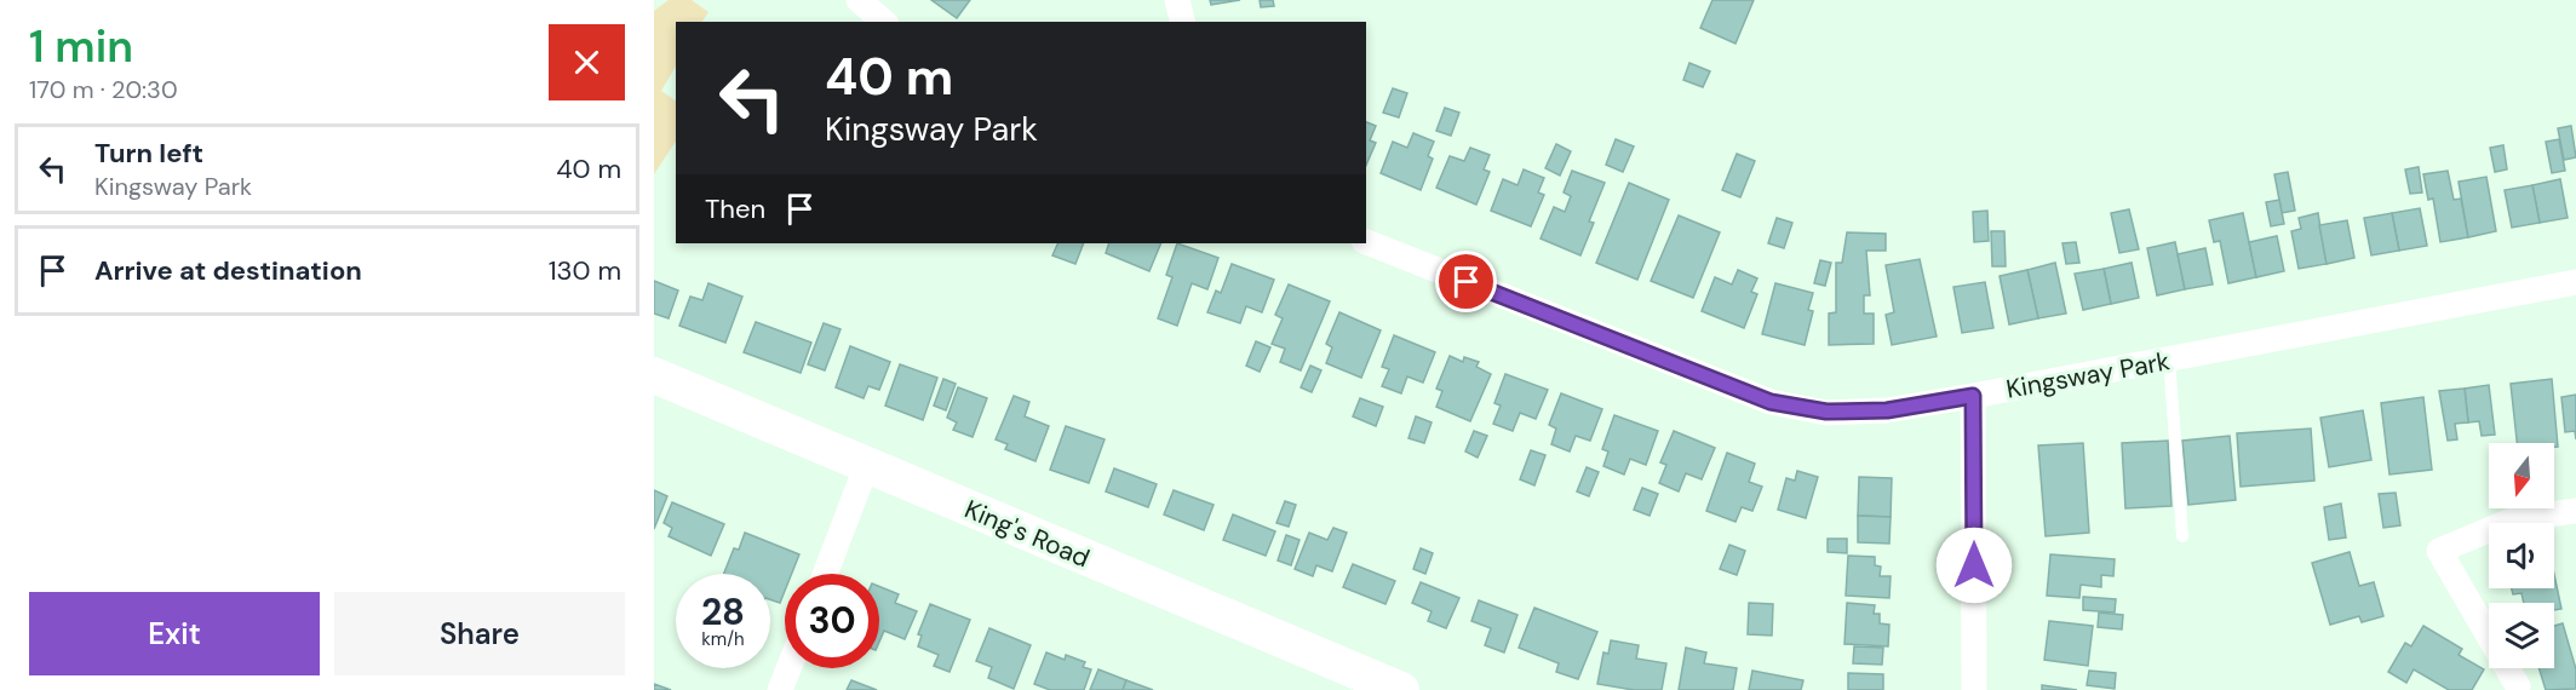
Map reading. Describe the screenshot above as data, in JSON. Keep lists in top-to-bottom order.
{
  "streets": {
    "street": ["Kingsway Park", "King's Road"]
  },
  "north": "bottom",
  "page": {
    "heading": ["1 min", "170 m · 20:30"],
    "turn": ["40 m", "Kingsway Park"],
    "list": [
      {
        "name": "Turn left",
        "note": "Kingsway Park",
        "value": "40 m"
      },
      {
        "name": "Arrive at destination",
        "value": "130 m"
      }
    ],
    "then": "Then",
    "speed": "28 km/h",
    "limit": "30",
    "buttons": ["Exit", "Share"]
  }
}
